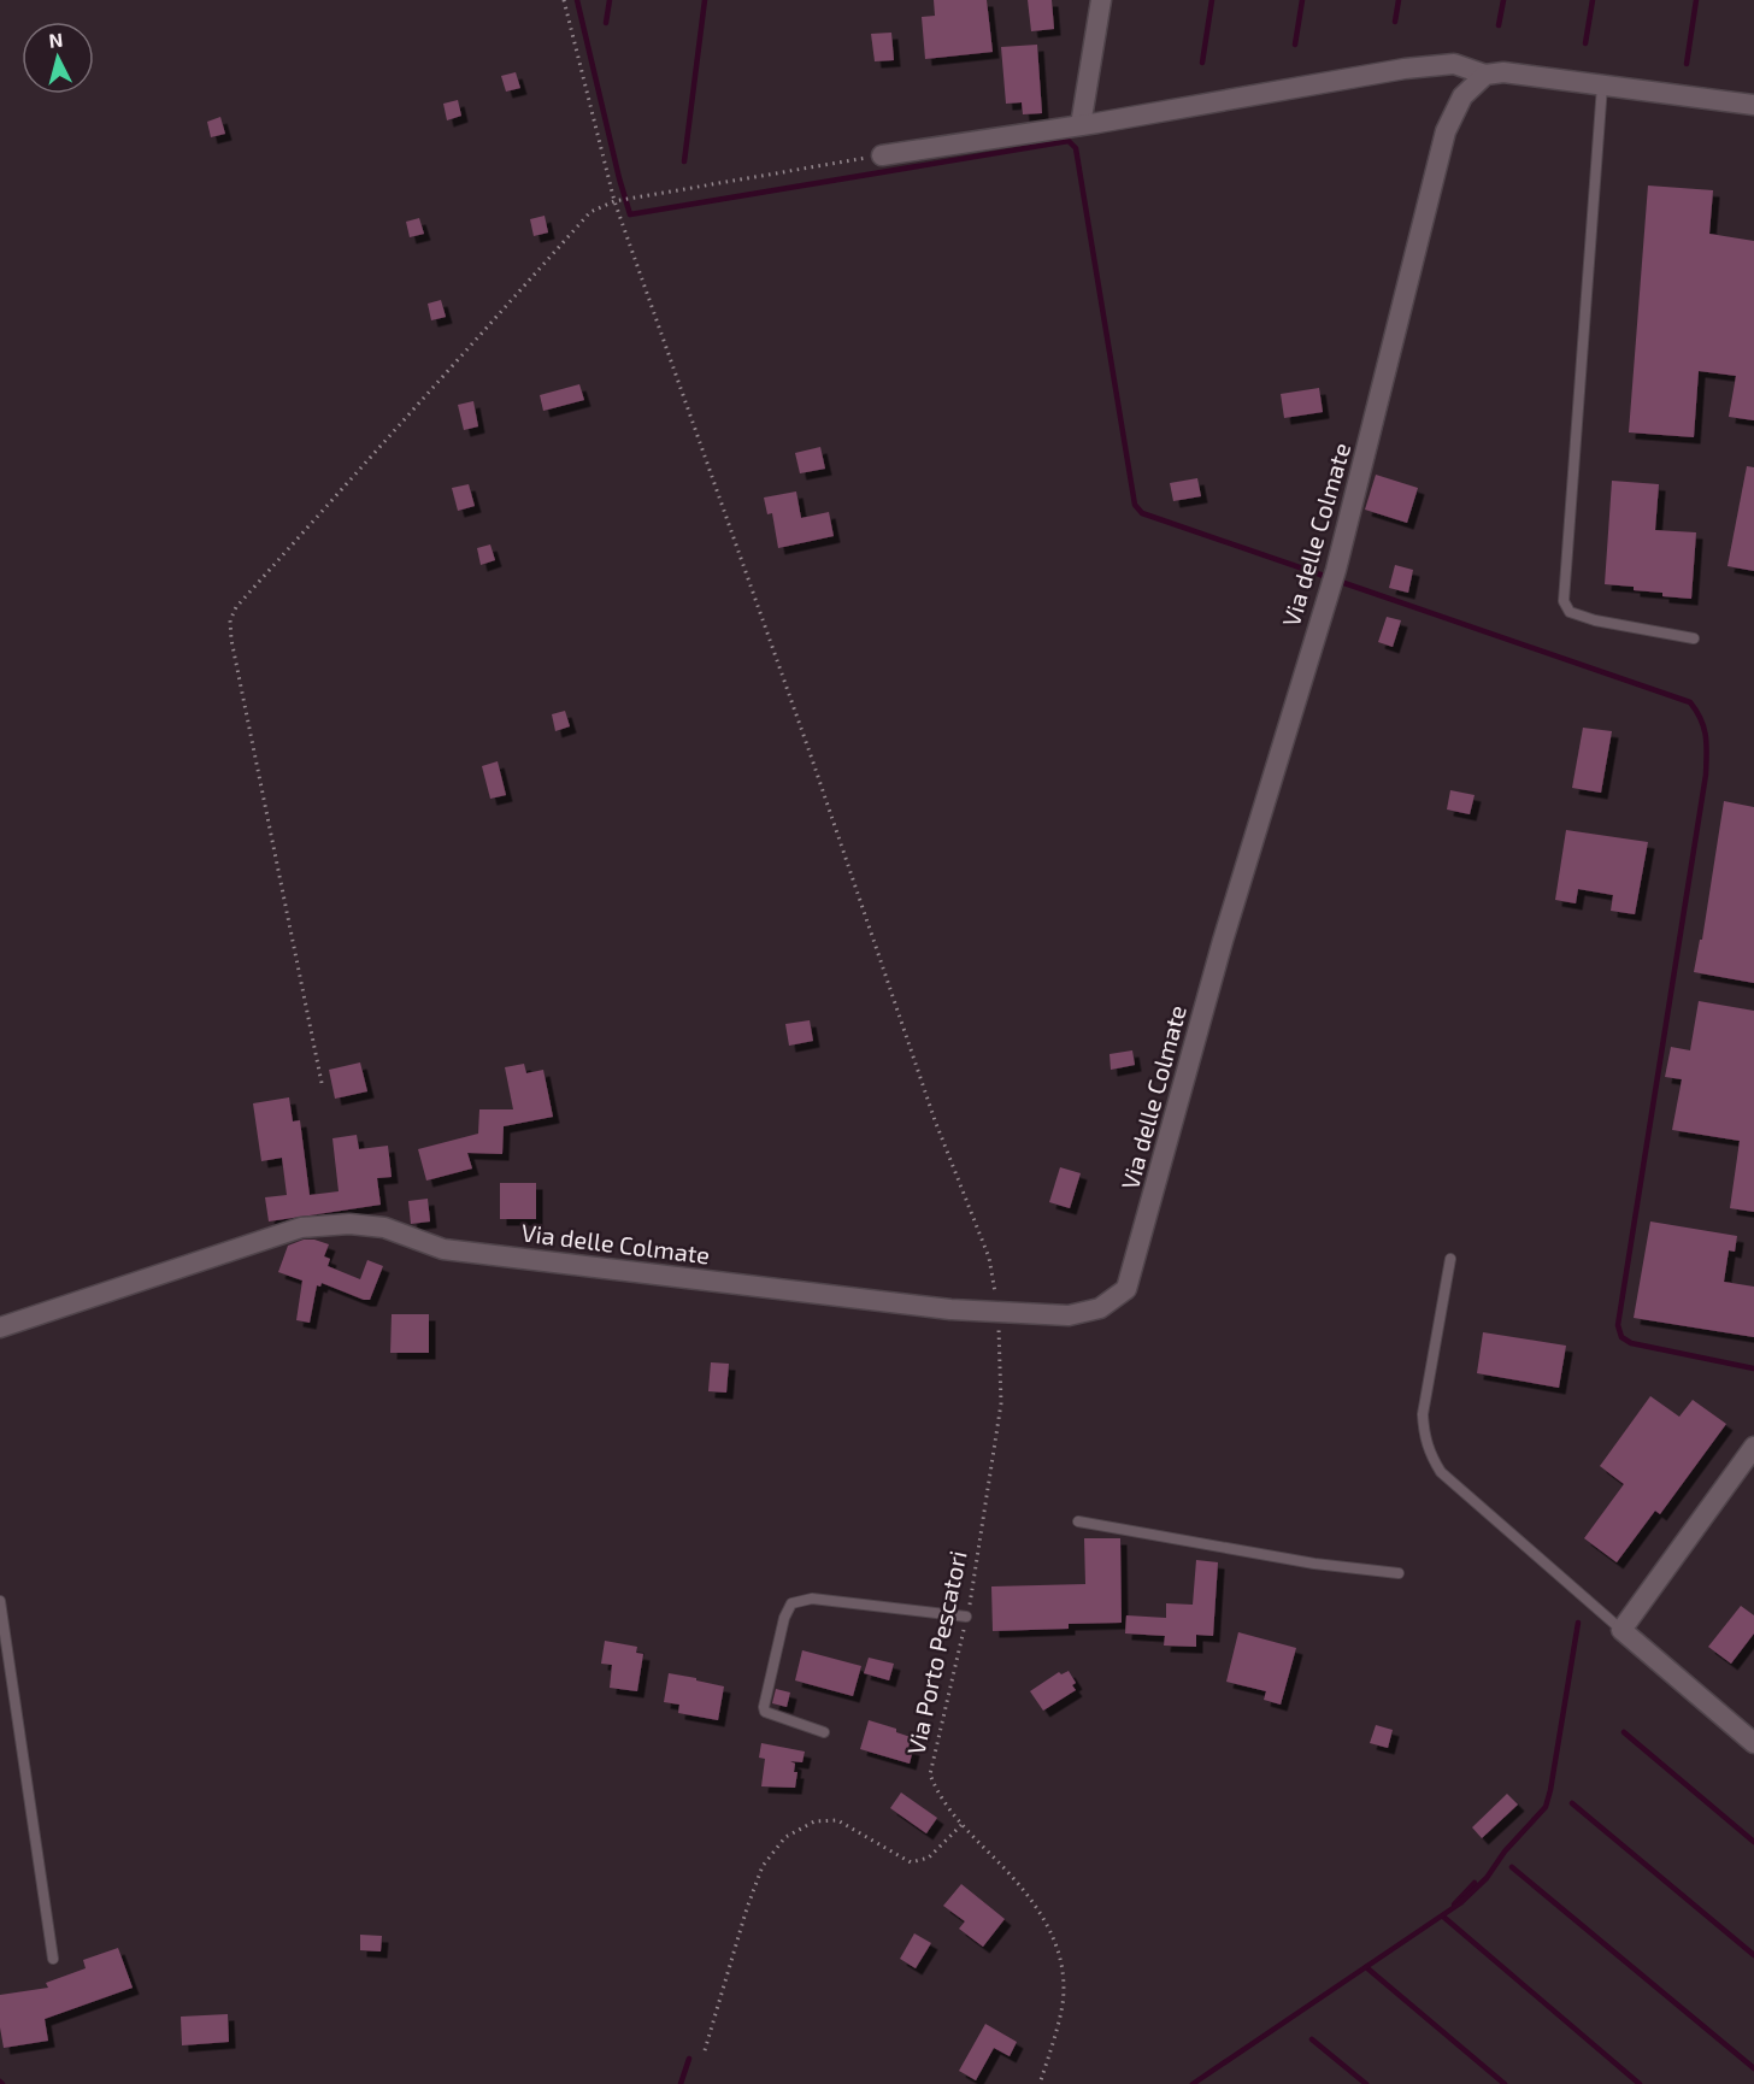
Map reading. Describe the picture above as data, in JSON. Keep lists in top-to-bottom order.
{
  "streets": {
    "street": ["Via delle Colmate"],
    "path": ["Via Porto Pescatori"]
  },
  "crossings": [
    ["Via delle Colmate", "Via Porto Pescatori"]
  ],
  "north": "top"
}
